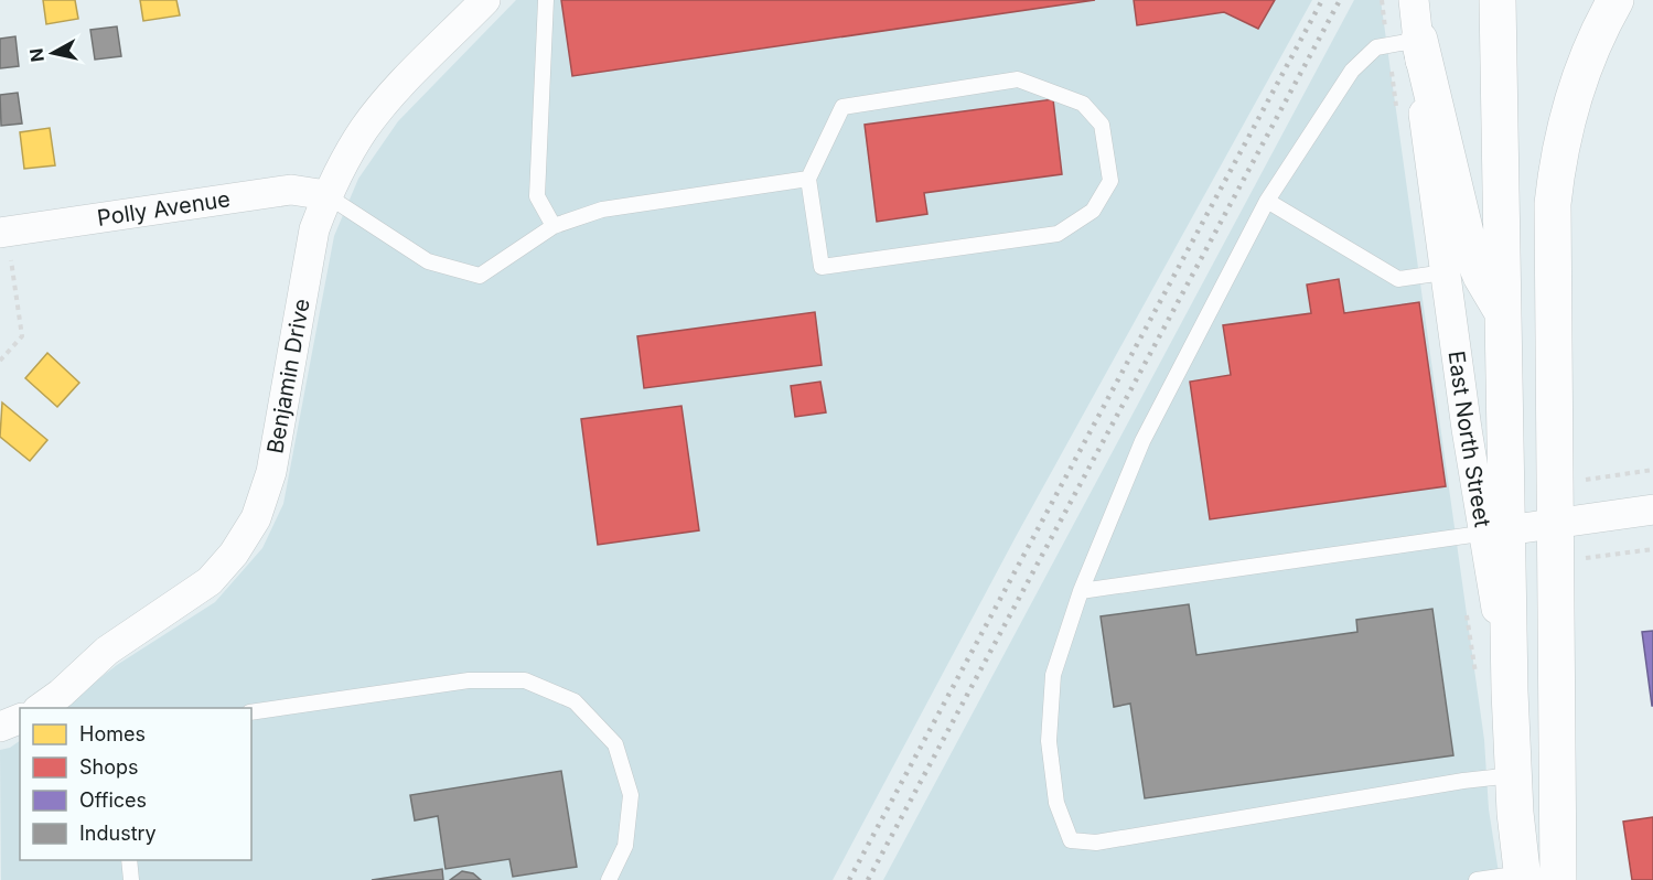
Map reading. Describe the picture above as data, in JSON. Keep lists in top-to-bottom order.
{
  "streets": {
    "street": ["Polly Avenue", "Benjamin Drive", "East North Street"]
  },
  "crossings": [
    ["Polly Avenue", "Benjamin Drive"]
  ],
  "legend": [
    "Homes",
    "Shops",
    "Offices",
    "Industry"
  ],
  "north": "left"
}
